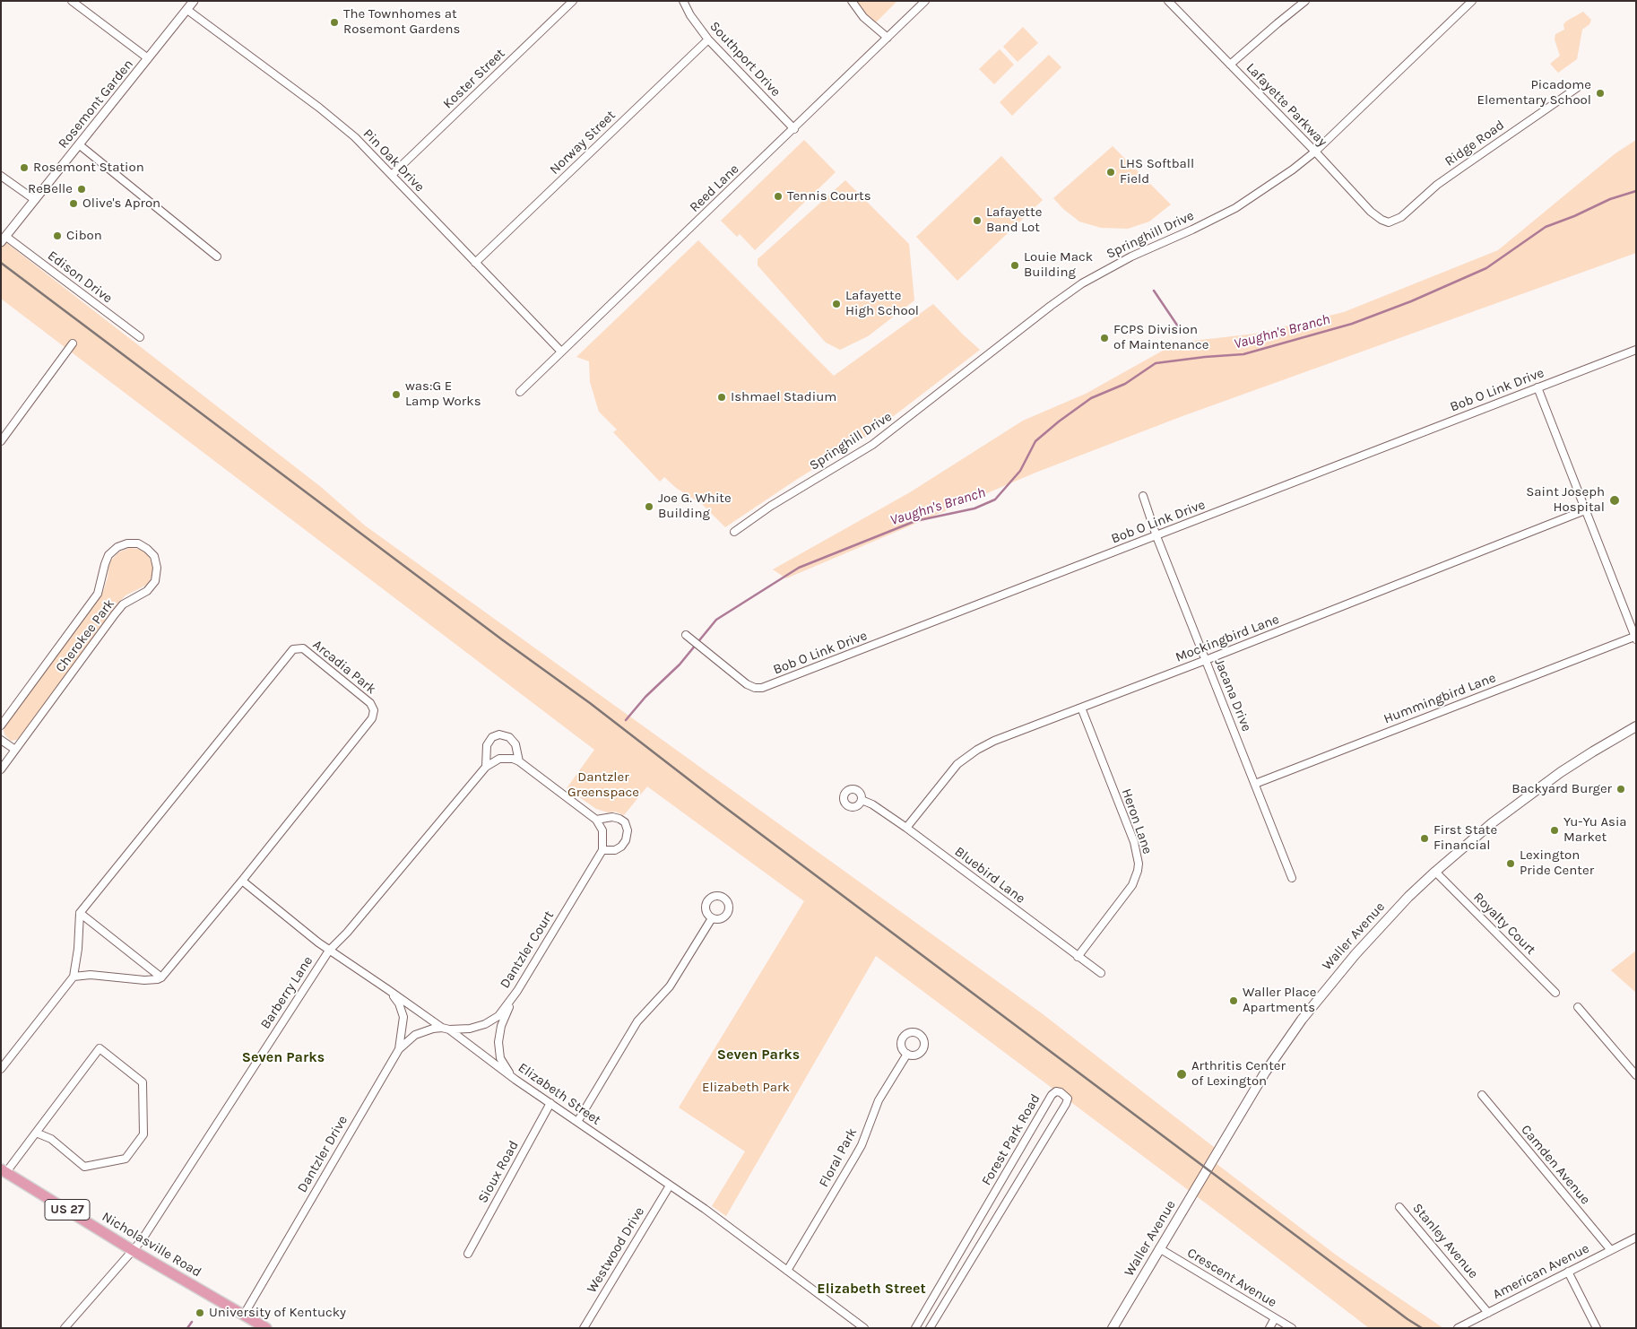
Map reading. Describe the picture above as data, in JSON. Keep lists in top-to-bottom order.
{
  "streets": {
    "main road": ["Waller Avenue", "US 27", "Nicholasville Road"],
    "street": [
      "Southport Drive",
      "Koster Street",
      "Rosemont Garden",
      "Lafayette Parkway",
      "Norway Street",
      "Ridge Road",
      "Pin Oak Drive",
      "Reed Lane",
      "Springhill Drive",
      "Edison Drive",
      "Bob O Link Drive",
      "Cherokee Park",
      "Mockingbird Lane",
      "Arcadia Park",
      "Jacana Drive",
      "Hummingbird Lane",
      "Heron Lane",
      "Bluebird Lane",
      "Royalty Court",
      "Dantzler Court",
      "Barberry Lane",
      "Elizabeth Street",
      "Forest Park Road",
      "Dantzler Drive",
      "Floral Park",
      "Camden Avenue",
      "Sioux Road",
      "Stanley Avenue",
      "Westwood Drive",
      "American Avenue",
      "Crescent Avenue"
    ]
  },
  "crossings": [
    ["Southport Drive", "Norway Street"],
    ["Southport Drive", "Reed Lane"],
    ["Koster Street", "Pin Oak Drive"],
    ["Rosemont Garden", "Pin Oak Drive"],
    ["Rosemont Garden", "Edison Drive"],
    ["Lafayette Parkway", "Ridge Road"],
    ["Lafayette Parkway", "Springhill Drive"],
    ["Norway Street", "Pin Oak Drive"],
    ["Pin Oak Drive", "Reed Lane"],
    ["Bob O Link Drive", "Jacana Drive"],
    ["Mockingbird Lane", "Jacana Drive"],
    ["Mockingbird Lane", "Heron Lane"],
    ["Mockingbird Lane", "Bluebird Lane"],
    ["Arcadia Park", "Elizabeth Street"],
    ["Jacana Drive", "Hummingbird Lane"],
    ["Heron Lane", "Bluebird Lane"],
    ["Royalty Court", "Waller Avenue"],
    ["Waller Avenue", "Crescent Avenue"],
    ["Dantzler Court", "Elizabeth Street"],
    ["Dantzler Court", "Dantzler Drive"],
    ["Barberry Lane", "Elizabeth Street"],
    ["Barberry Lane", "Nicholasville Road"],
    ["Elizabeth Street", "Dantzler Drive"],
    ["Elizabeth Street", "Floral Park"],
    ["Elizabeth Street", "Sioux Road"],
    ["Elizabeth Street", "Westwood Drive"],
    ["Dantzler Drive", "Nicholasville Road"],
    ["Camden Avenue", "American Avenue"],
    ["Stanley Avenue", "American Avenue"]
  ],
  "districts": ["Seven Parks", "Seven Parks", "Elizabeth Street"],
  "water": ["Vaughn's Branch"],
  "parks": ["Dantzler Greenspace", "Elizabeth Park"],
  "places": [
    "The Townhomes at Rosemont Gardens",
    "Picadome Elementary School",
    "Rosemont Station",
    "LHS Softball Field",
    "ReBelle",
    "Tennis Courts",
    "Olive's Apron",
    "Lafayette Band Lot",
    "Cibon",
    "Louie Mack Building",
    "Lafayette High School",
    "FCPS Division of Maintenance",
    "was:G E Lamp Works",
    "Ishmael Stadium",
    "Saint Joseph Hospital",
    "Joe G. White Building",
    "Backyard Burger",
    "Yu-Yu Asia Market",
    "First State Financial",
    "Lexington Pride Center",
    "Waller Place Apartments",
    "Arthritis Center of Lexington",
    "University of Kentucky"
  ]
}
